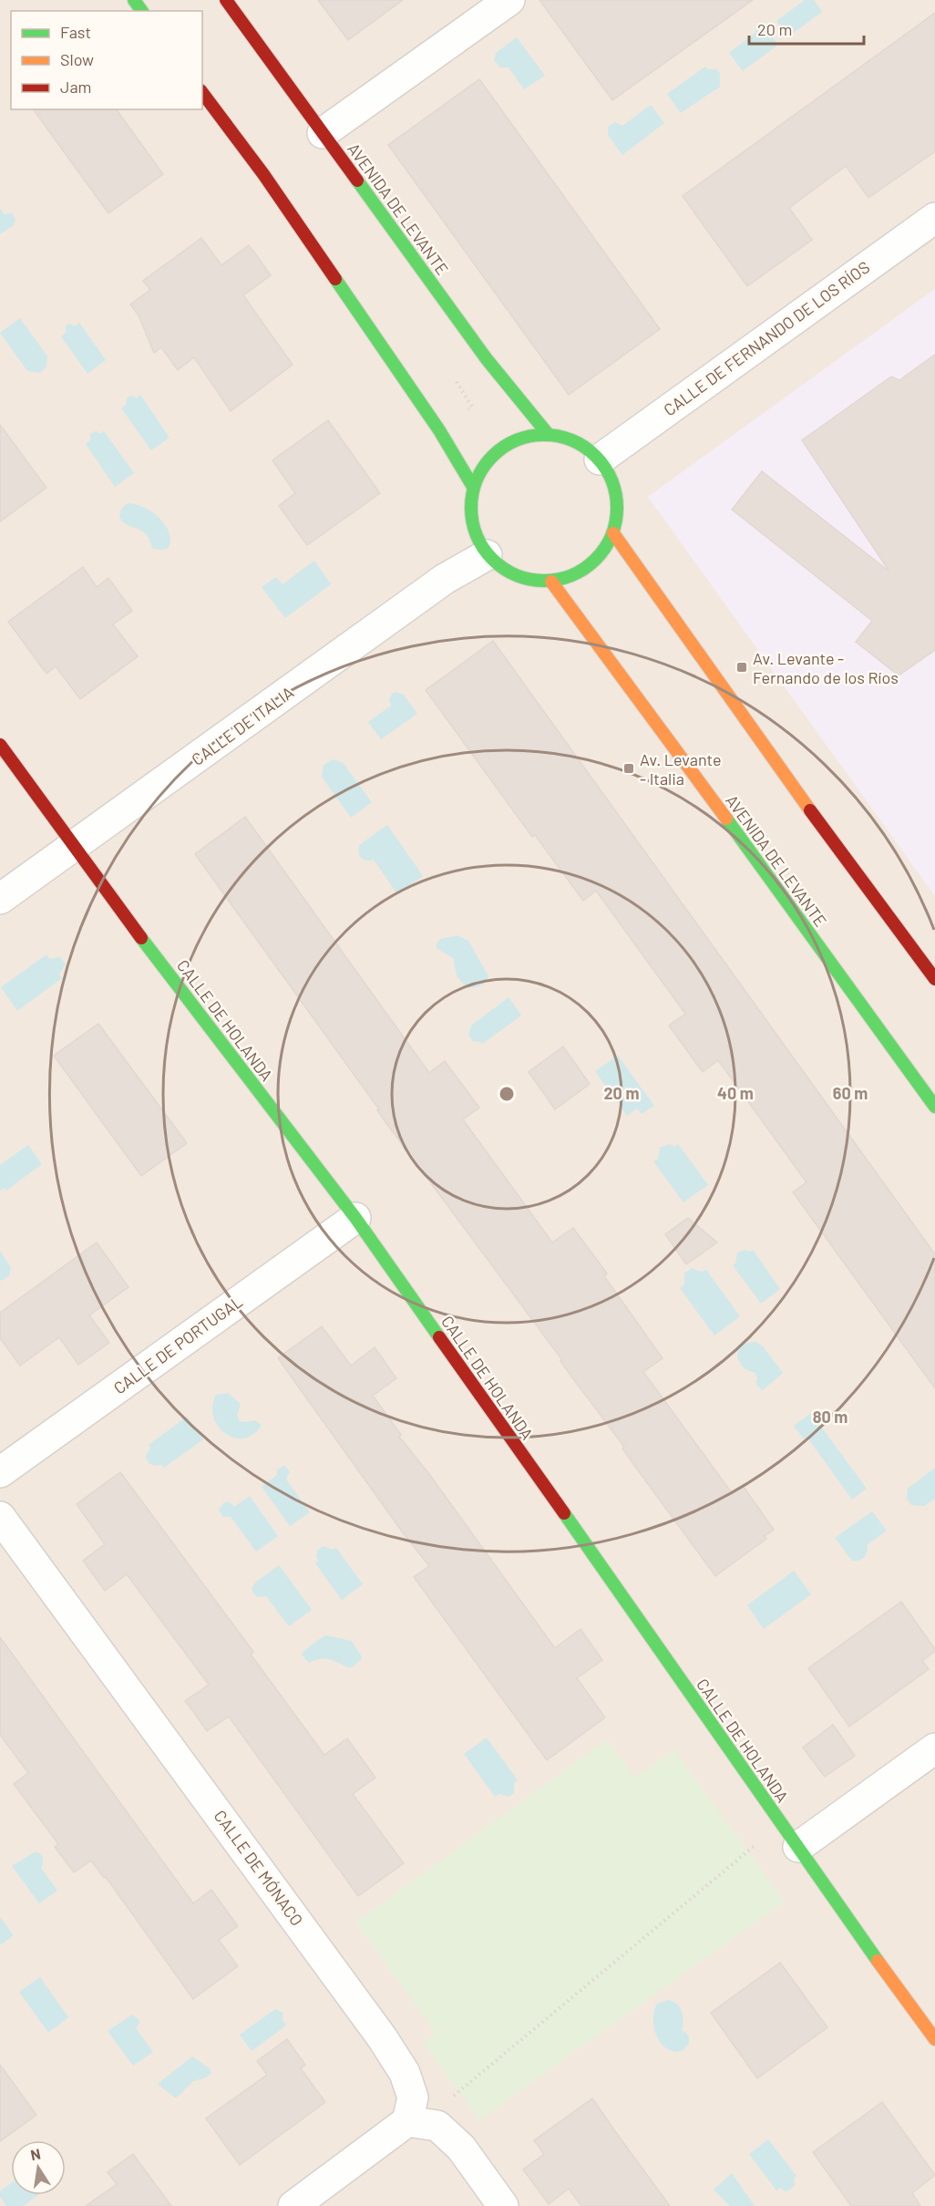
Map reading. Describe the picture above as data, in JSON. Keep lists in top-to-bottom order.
{
  "streets": {
    "street": [
      "AVENIDA DE LEVANTE",
      "CALLE DE FERNANDO DE LOS RÍOS",
      "CALLE DE ITALIA",
      "CALLE DE HOLANDA",
      "CALLE DE PORTUGAL",
      "CALLE DE MÓNACO"
    ]
  },
  "crossings": [
    ["AVENIDA DE LEVANTE", "CALLE DE FERNANDO DE LOS RÍOS"],
    ["AVENIDA DE LEVANTE", "CALLE DE ITALIA"],
    ["CALLE DE FERNANDO DE LOS RÍOS", "CALLE DE ITALIA"],
    ["CALLE DE ITALIA", "CALLE DE HOLANDA"],
    ["CALLE DE HOLANDA", "CALLE DE PORTUGAL"]
  ],
  "places": {
    "transit": ["Av. Levante - Fernando de los Ríos", "Av. Levante - Italia"]
  },
  "legend": ["Fast", "Slow", "Jam"],
  "scale_bar": "20 m",
  "north": "top",
  "rings": [
    "20 m",
    "40 m",
    "60 m",
    "80 m"
  ]
}
